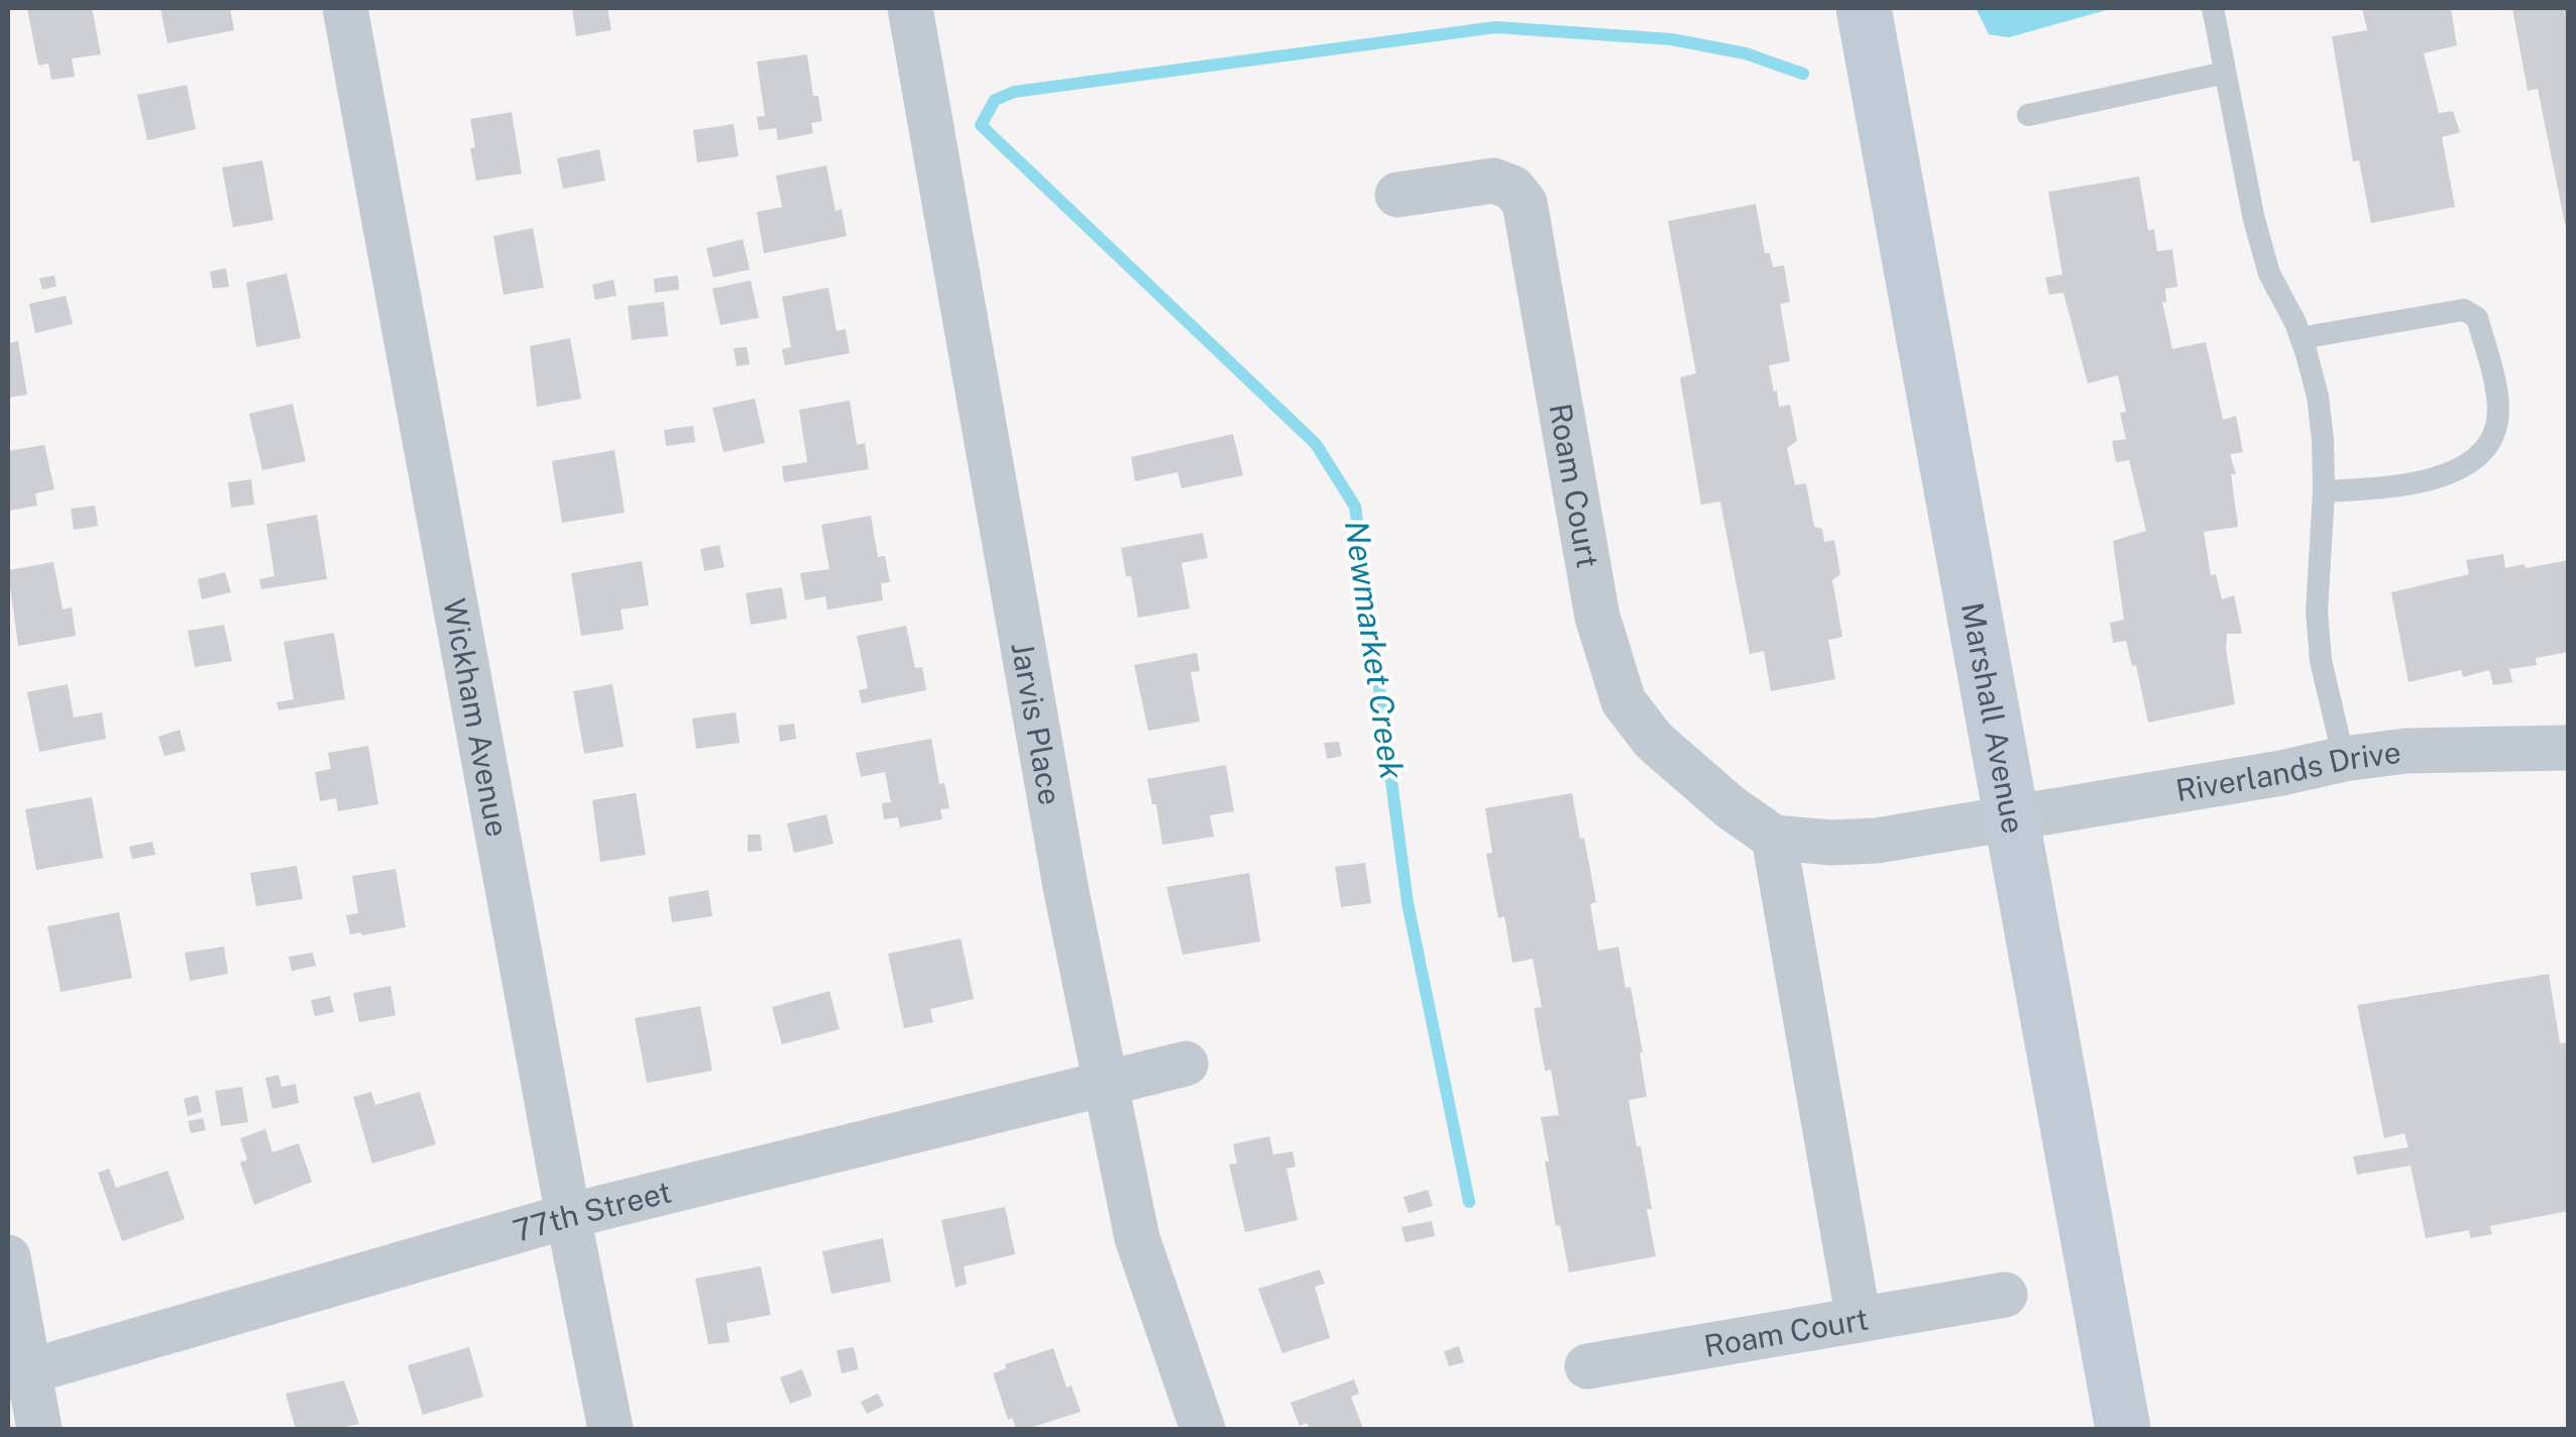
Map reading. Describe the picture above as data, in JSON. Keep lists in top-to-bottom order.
{
  "streets": {
    "street": [
      "Roam Court",
      "Wickham Avenue",
      "Marshall Avenue",
      "Jarvis Place",
      "Riverlands Drive",
      "77th Street"
    ]
  },
  "crossings": [
    ["Roam Court", "Marshall Avenue"],
    ["Roam Court", "Riverlands Drive"],
    ["Wickham Avenue", "77th Street"],
    ["Marshall Avenue", "Riverlands Drive"],
    ["Jarvis Place", "77th Street"]
  ],
  "water": ["Newmarket Creek"]
}
